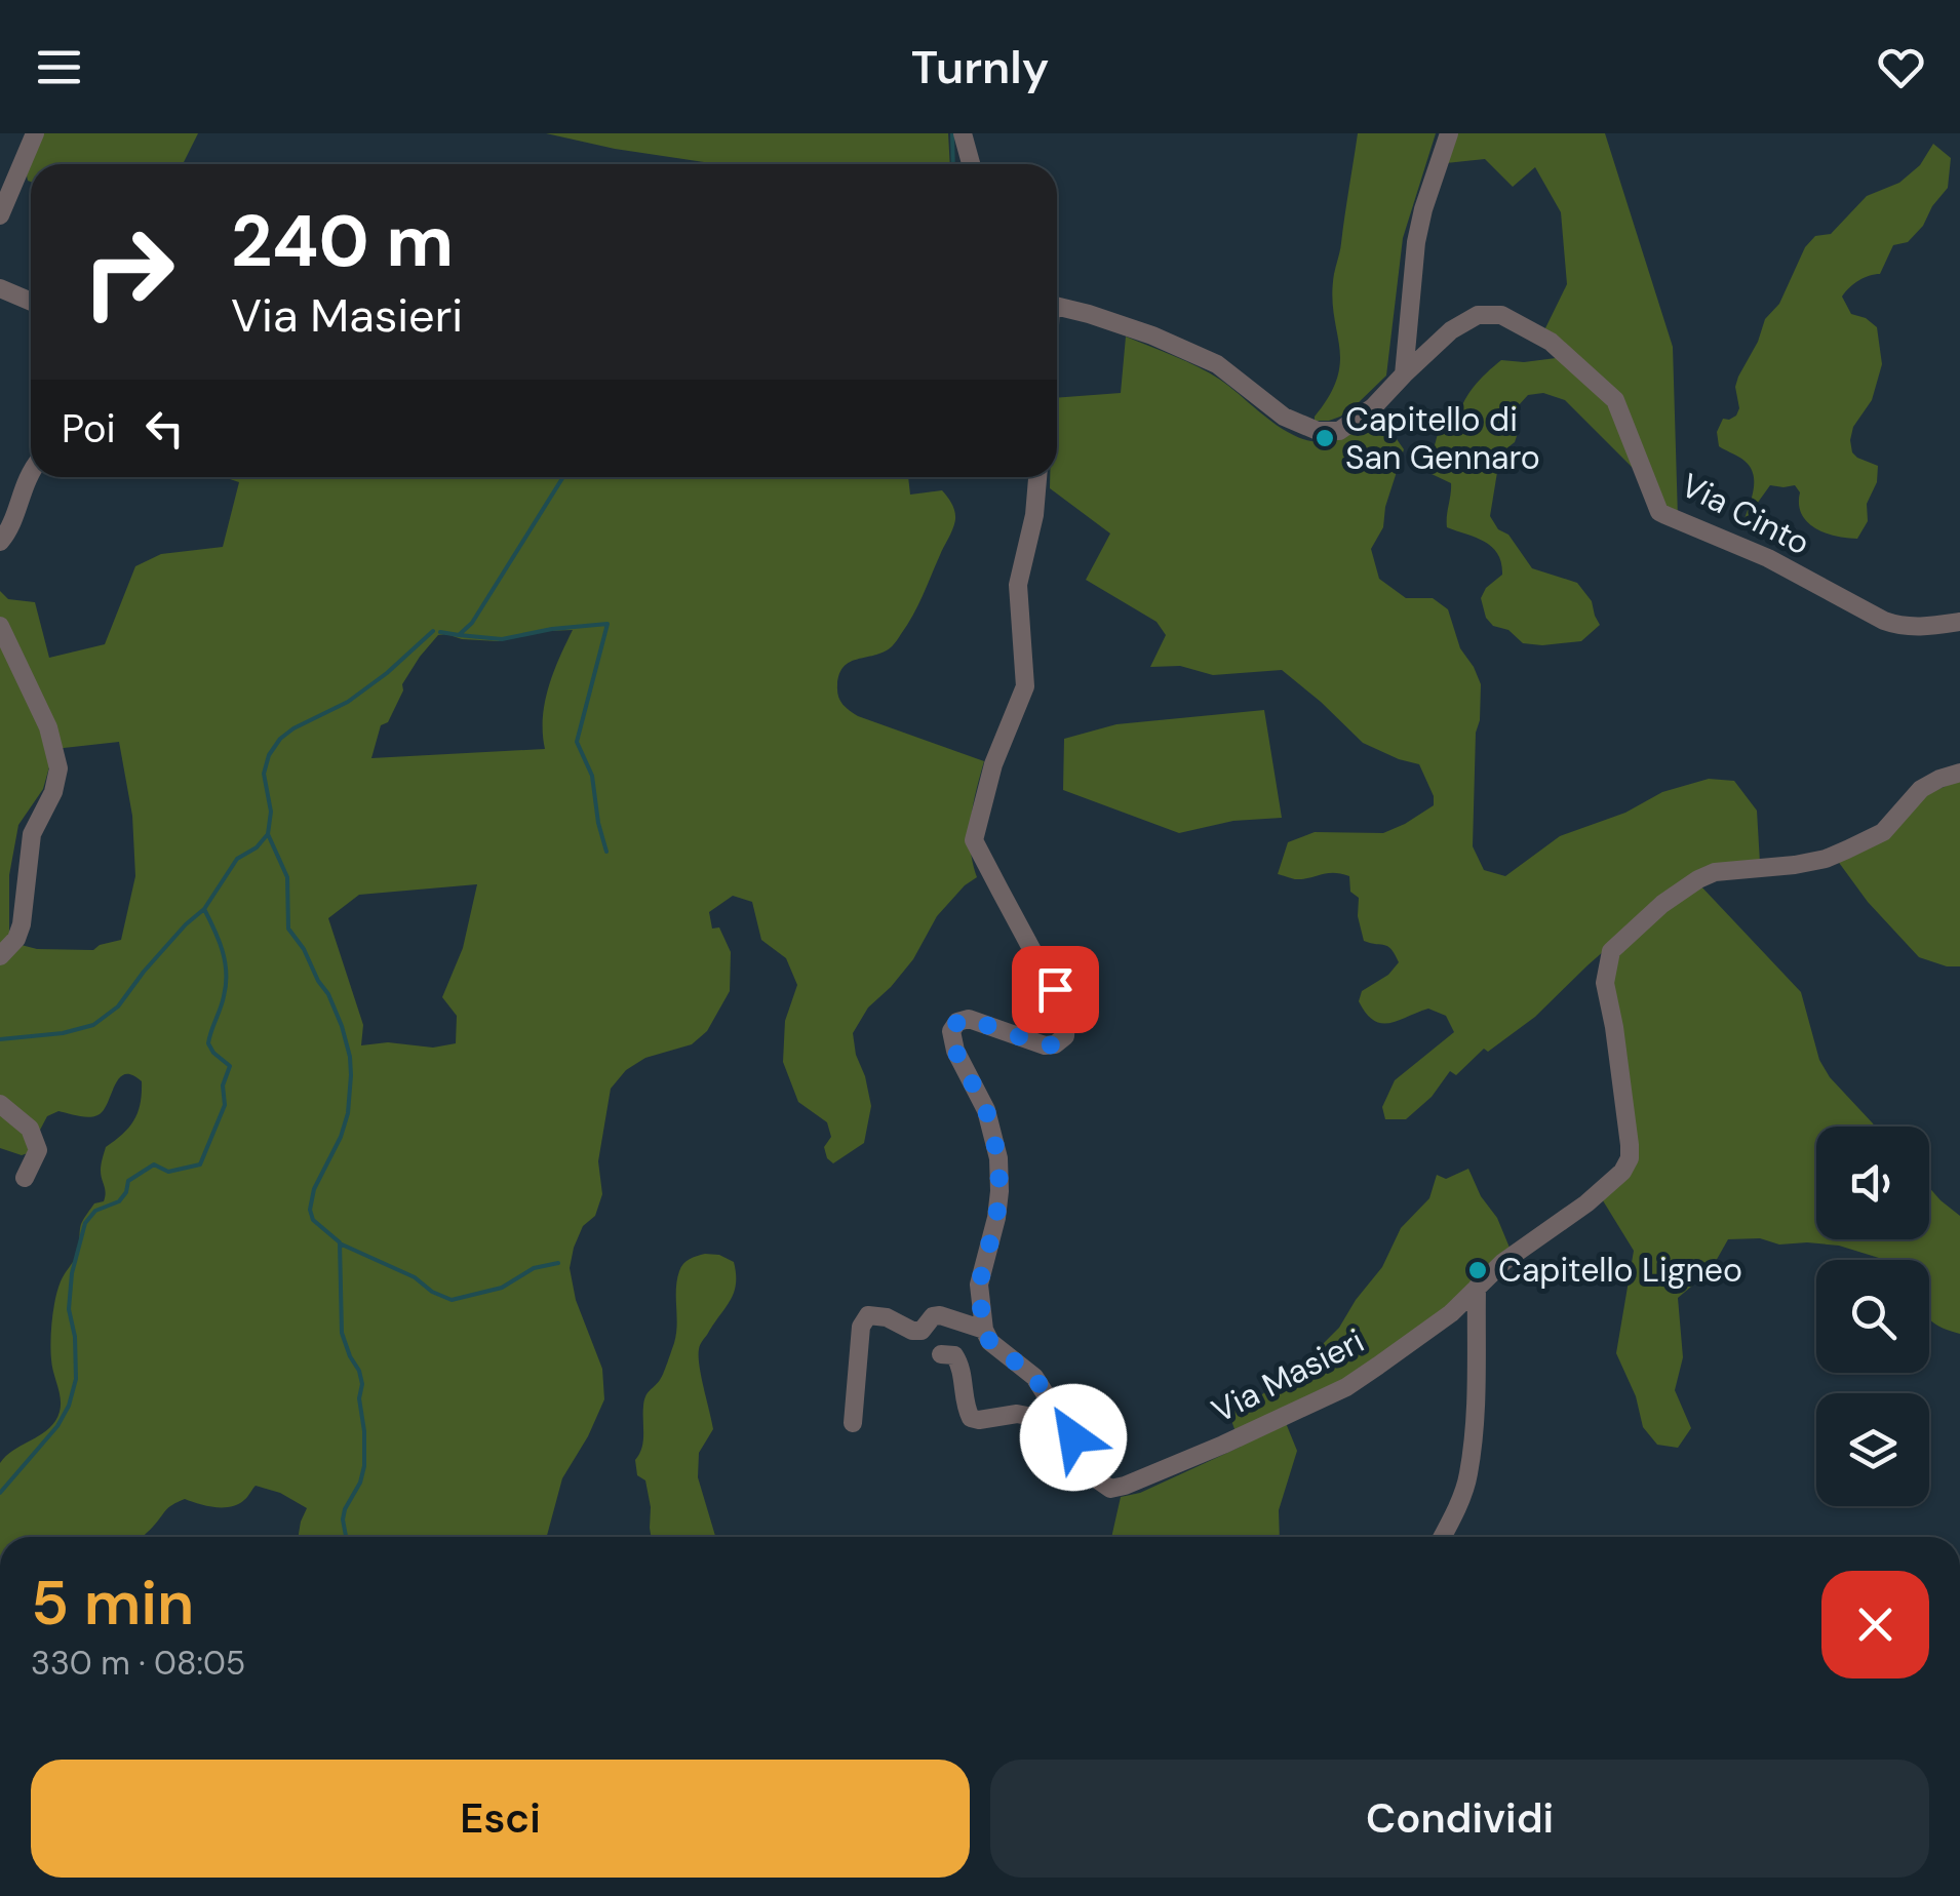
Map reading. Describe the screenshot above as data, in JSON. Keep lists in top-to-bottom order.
{
  "streets": {
    "street": ["Via Cinto", "Via Masieri"]
  },
  "places": ["Capitello di San Gennaro", "Capitello Ligneo"],
  "page": {
    "header": "Turnly",
    "turn": ["240 m", "Via Masieri"],
    "then": "Poi",
    "heading": ["5 min", "330 m · 08:05"],
    "buttons": ["Esci", "Condividi"]
  }
}
